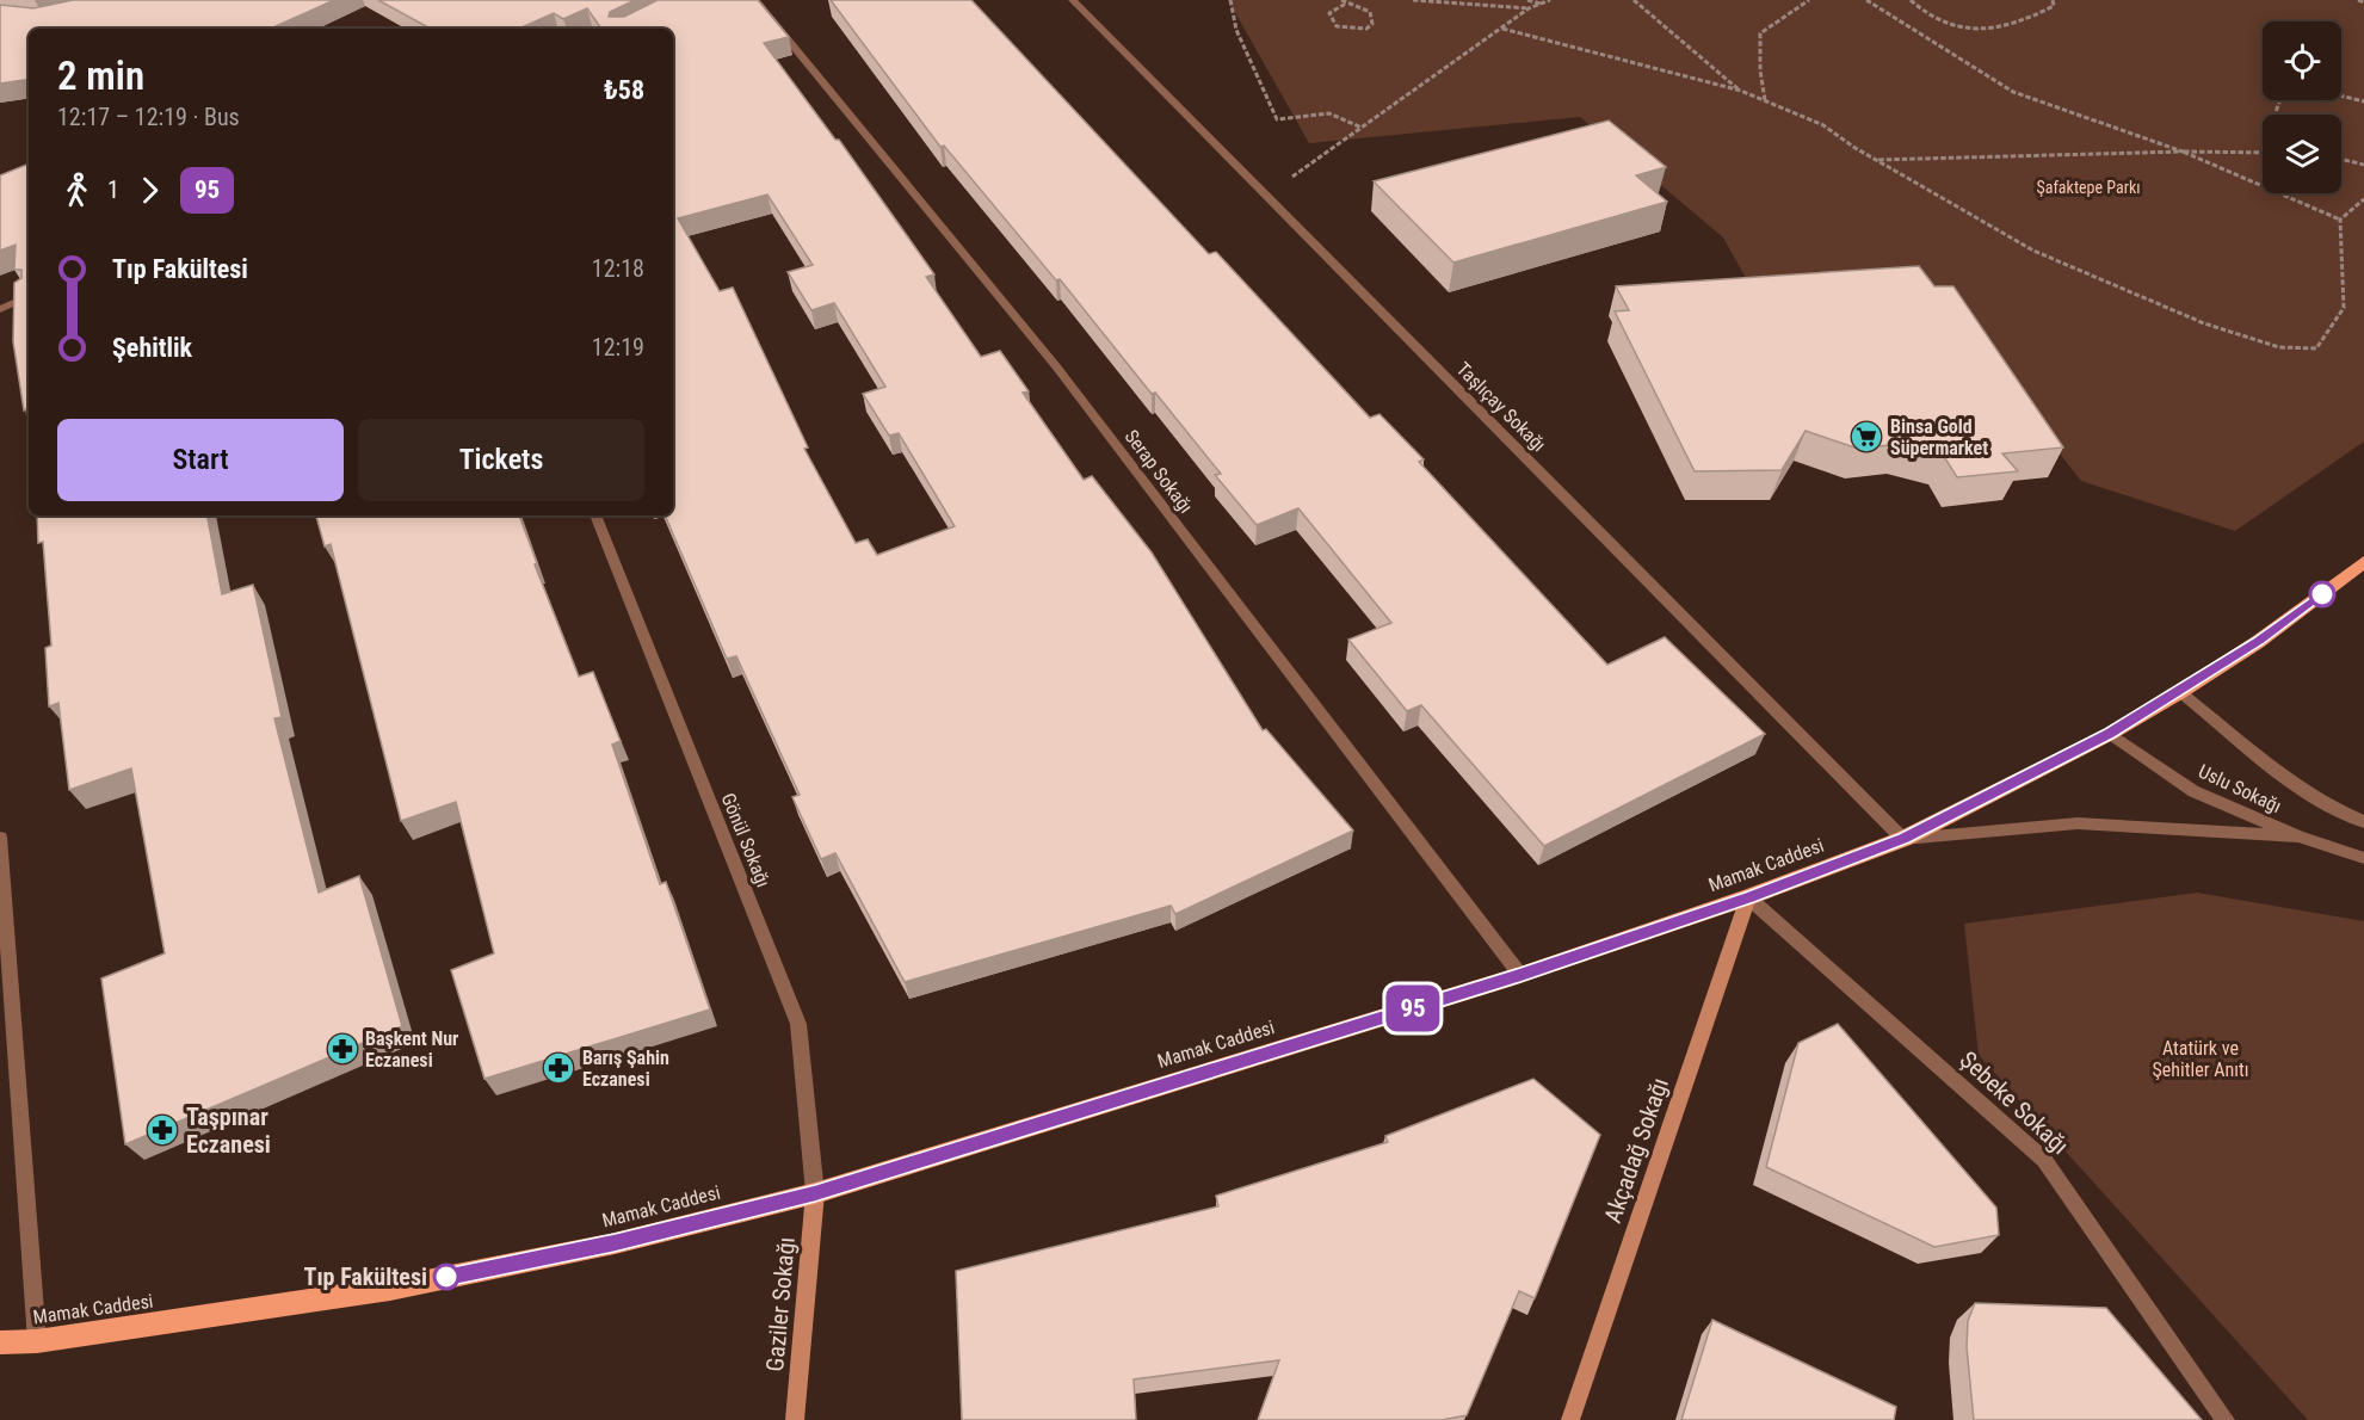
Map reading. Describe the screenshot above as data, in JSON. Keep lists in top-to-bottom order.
{
  "streets": {
    "main road": ["Mamak Caddesi"],
    "street": [
      "Taşlıçay Sokağı",
      "Serap Sokağı",
      "Uslu Sokağı",
      "Gönül Sokağı",
      "Şebeke Sokağı",
      "Akçadağ Sokağı",
      "Gaziler Sokağı"
    ]
  },
  "crossings": [
    ["Taşlıçay Sokağı", "Mamak Caddesi"],
    ["Serap Sokağı", "Mamak Caddesi"],
    ["Uslu Sokağı", "Mamak Caddesi"],
    ["Gönül Sokağı", "Mamak Caddesi"],
    ["Gönül Sokağı", "Gaziler Sokağı"],
    ["Mamak Caddesi", "Şebeke Sokağı"],
    ["Mamak Caddesi", "Akçadağ Sokağı"],
    ["Mamak Caddesi", "Gaziler Sokağı"],
    ["Şebeke Sokağı", "Akçadağ Sokağı"]
  ],
  "parks": ["Şafaktepe Parkı", "Atatürk ve Şehitler Anıtı"],
  "places": {
    "supermarket": ["Binsa Gold Süpermarket"],
    "pharmacy": ["Başkent Nur Eczanesi", "Barış Şahin Eczanesi", "Taşpınar Eczanesi"],
    "other": ["Tıp Fakültesi"]
  },
  "lines": ["bus line 95"],
  "page": {
    "on_map": "95",
    "heading": ["2 min", "12:17 – 12:19 · Bus", "₺58"],
    "legs": ["1", "95"],
    "list": [
      {
        "name": "Tıp Fakültesi",
        "value": "12:18"
      },
      {
        "name": "Şehitlik",
        "value": "12:19"
      }
    ],
    "buttons": ["Start", "Tickets"]
  }
}
